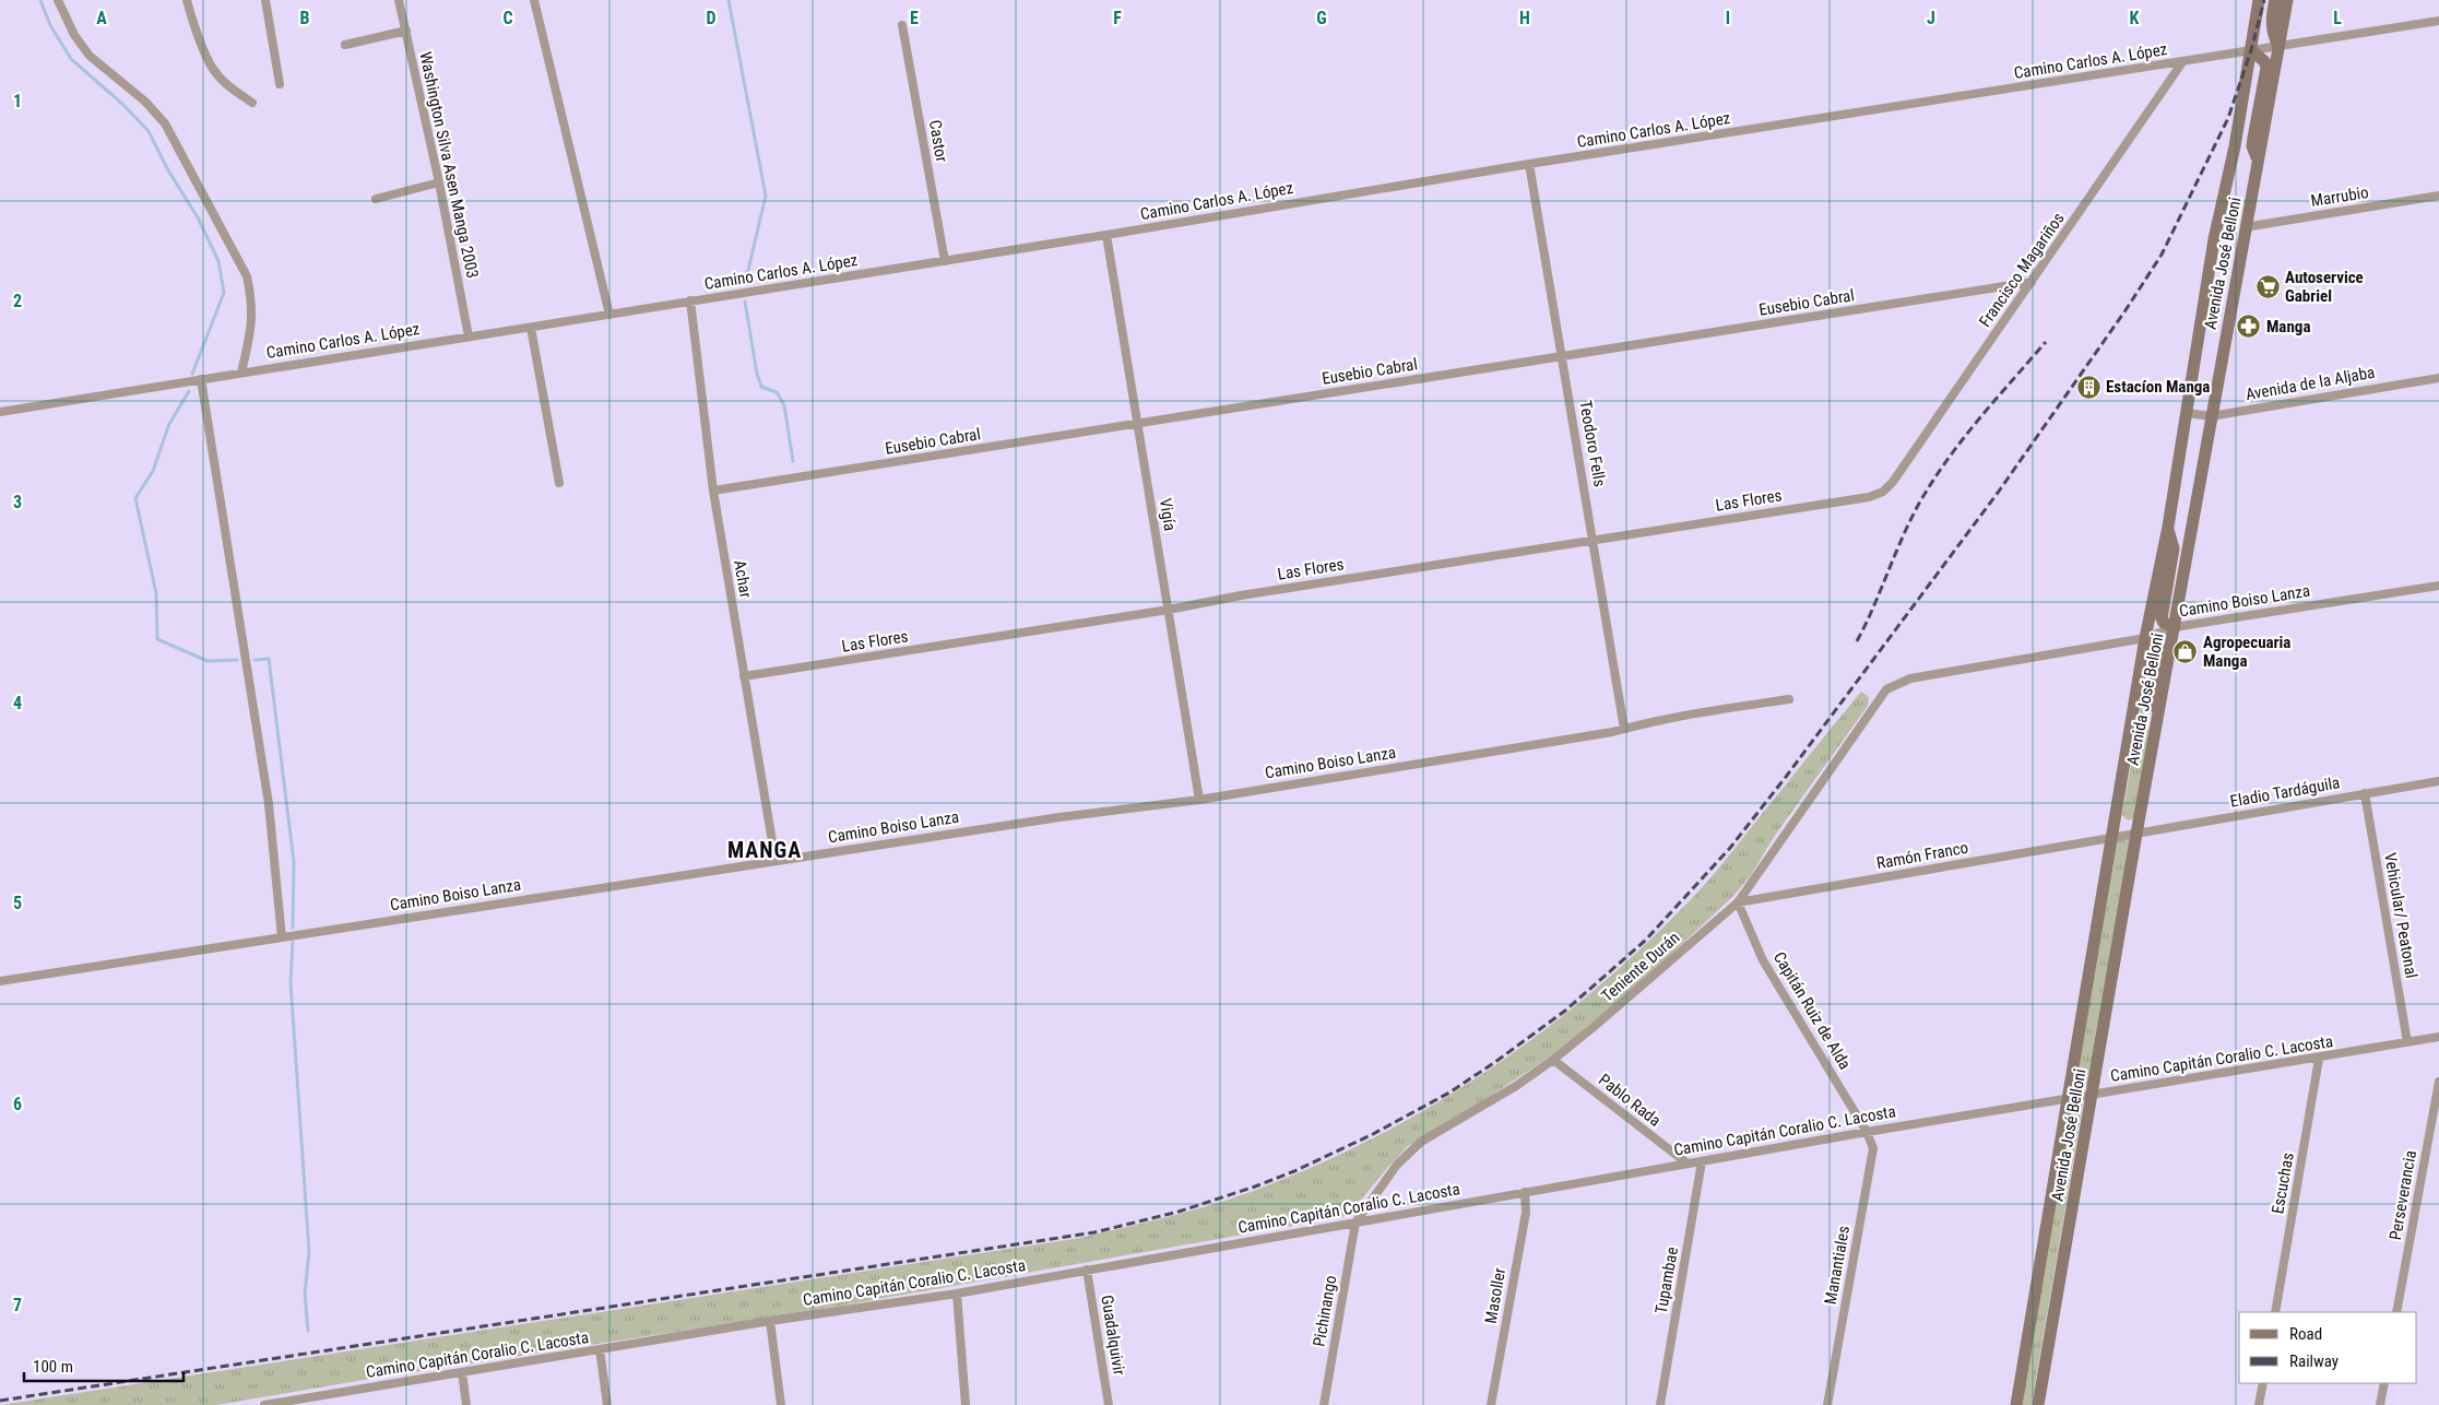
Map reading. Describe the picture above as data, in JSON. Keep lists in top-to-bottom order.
{
  "streets": {
    "main road": ["Avenida José Belloni"],
    "street": [
      "Camino Carlos A. López",
      "Castor",
      "Washington Silva Asen Manga 2003",
      "Marrubio",
      "Francisco Magariños",
      "Eusebio Cabral",
      "Avenida de la Aljaba",
      "Teodoro Fells",
      "Las Flores",
      "Vigía",
      "Achar",
      "Camino Boiso Lanza",
      "Eladio Tardáguila",
      "Ramón Franco",
      "Vehicular/ Peatonal",
      "Teniente Durán",
      "Capitán Ruiz de Alda",
      "Camino Capitán Coralio C. Lacosta",
      "Pablo Rada",
      "Escuchas",
      "Perseverancia",
      "Manantiales",
      "Tupambae",
      "Masoller",
      "Pichinango",
      "Guadalquivir"
    ]
  },
  "crossings": [
    ["Camino Carlos A. López", "Castor"],
    ["Camino Carlos A. López", "Washington Silva Asen Manga 2003"],
    ["Camino Carlos A. López", "Avenida José Belloni"],
    ["Camino Carlos A. López", "Francisco Magariños"],
    ["Camino Carlos A. López", "Teodoro Fells"],
    ["Camino Carlos A. López", "Vigía"],
    ["Camino Carlos A. López", "Achar"],
    ["Marrubio", "Avenida José Belloni"],
    ["Avenida José Belloni", "Avenida de la Aljaba"],
    ["Avenida José Belloni", "Camino Boiso Lanza"],
    ["Avenida José Belloni", "Eladio Tardáguila"],
    ["Avenida José Belloni", "Ramón Franco"],
    ["Avenida José Belloni", "Camino Capitán Coralio C. Lacosta"],
    ["Francisco Magariños", "Eusebio Cabral"],
    ["Francisco Magariños", "Las Flores"],
    ["Eusebio Cabral", "Teodoro Fells"],
    ["Eusebio Cabral", "Vigía"],
    ["Eusebio Cabral", "Achar"],
    ["Teodoro Fells", "Las Flores"],
    ["Teodoro Fells", "Camino Boiso Lanza"],
    ["Las Flores", "Vigía"],
    ["Las Flores", "Achar"],
    ["Vigía", "Camino Boiso Lanza"],
    ["Achar", "Camino Boiso Lanza"],
    ["Camino Boiso Lanza", "Teniente Durán"],
    ["Eladio Tardáguila", "Ramón Franco"],
    ["Eladio Tardáguila", "Vehicular/ Peatonal"],
    ["Ramón Franco", "Teniente Durán"],
    ["Ramón Franco", "Capitán Ruiz de Alda"],
    ["Vehicular/ Peatonal", "Camino Capitán Coralio C. Lacosta"],
    ["Teniente Durán", "Capitán Ruiz de Alda"],
    ["Teniente Durán", "Camino Capitán Coralio C. Lacosta"],
    ["Teniente Durán", "Pablo Rada"],
    ["Teniente Durán", "Pichinango"],
    ["Capitán Ruiz de Alda", "Camino Capitán Coralio C. Lacosta"],
    ["Capitán Ruiz de Alda", "Manantiales"],
    ["Camino Capitán Coralio C. Lacosta", "Pablo Rada"],
    ["Camino Capitán Coralio C. Lacosta", "Escuchas"],
    ["Camino Capitán Coralio C. Lacosta", "Manantiales"],
    ["Camino Capitán Coralio C. Lacosta", "Tupambae"],
    ["Camino Capitán Coralio C. Lacosta", "Masoller"],
    ["Camino Capitán Coralio C. Lacosta", "Pichinango"],
    ["Camino Capitán Coralio C. Lacosta", "Guadalquivir"]
  ],
  "districts": ["MANGA"],
  "places": {
    "supermarket": ["Autoservice Gabriel"],
    "pharmacy": ["Manga"],
    "building": ["Estacíon Manga"],
    "shop": ["Agropecuaria Manga"]
  },
  "legend": ["Road", "Railway"],
  "scale_bar": "100 m",
  "grid": {
    "columns": [
      "A",
      "B",
      "C",
      "D",
      "E",
      "F",
      "G",
      "H",
      "I",
      "J",
      "K",
      "L"
    ],
    "rows": [
      "1",
      "2",
      "3",
      "4",
      "5",
      "6",
      "7"
    ]
  }
}
